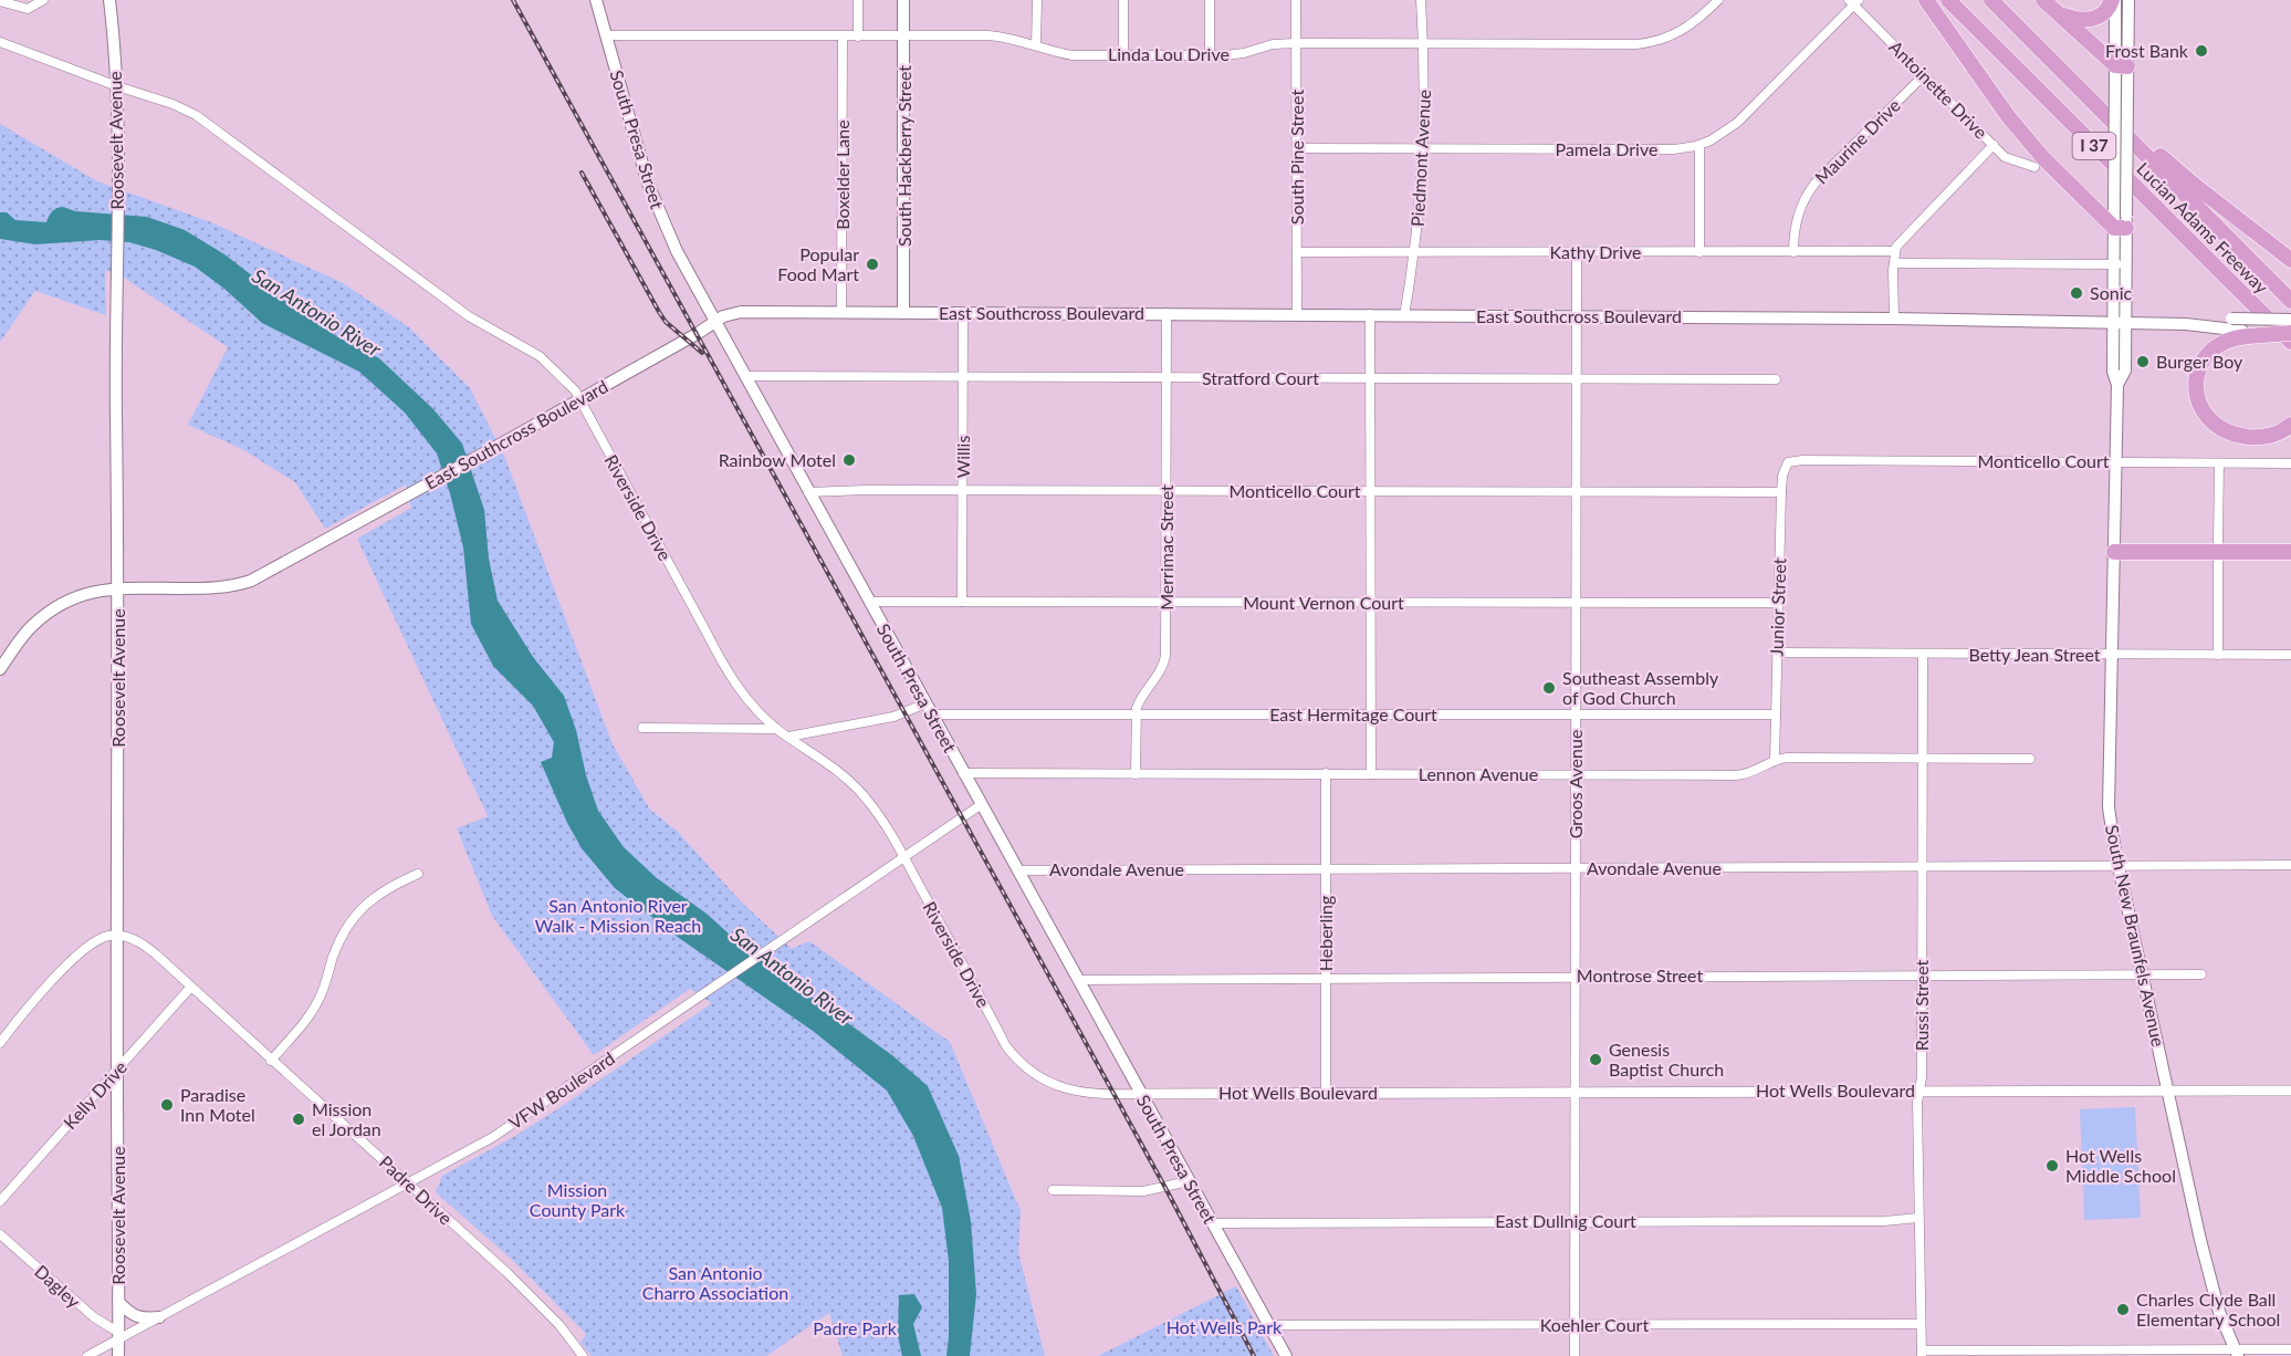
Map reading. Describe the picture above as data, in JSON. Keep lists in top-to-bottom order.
{
  "streets": {
    "highway": ["I 37", "Lucian Adams Freeway"],
    "main road": [
      "South Presa Street",
      "Roosevelt Avenue",
      "South Hackberry Street",
      "East Southcross Boulevard",
      "South New Braunfels Avenue"
    ],
    "street": [
      "Linda Lou Drive",
      "Antoinette Drive",
      "Maurine Drive",
      "Pamela Drive",
      "South Pine Street",
      "Piedmont Avenue",
      "Boxelder Lane",
      "Kathy Drive",
      "Stratford Court",
      "Willis",
      "Monticello Court",
      "Riverside Drive",
      "Merrimac Street",
      "Mount Vernon Court",
      "Junior Street",
      "Betty Jean Street",
      "East Hermitage Court",
      "Lennon Avenue",
      "Groos Avenue",
      "Avondale Avenue",
      "Heberling",
      "Montrose Street",
      "Russi Street",
      "VFW Boulevard",
      "Hot Wells Boulevard",
      "Kelly Drive",
      "Padre Drive",
      "East Dullnig Court",
      "Dagley",
      "Koehler Court"
    ]
  },
  "crossings": [
    ["Linda Lou Drive", "South Presa Street"],
    ["Linda Lou Drive", "South Hackberry Street"],
    ["Linda Lou Drive", "South Pine Street"],
    ["Linda Lou Drive", "Piedmont Avenue"],
    ["Linda Lou Drive", "Boxelder Lane"],
    ["Antoinette Drive", "Maurine Drive"],
    ["Antoinette Drive", "Pamela Drive"],
    ["South Presa Street", "East Southcross Boulevard"],
    ["South Presa Street", "Stratford Court"],
    ["South Presa Street", "Monticello Court"],
    ["South Presa Street", "Riverside Drive"],
    ["South Presa Street", "Mount Vernon Court"],
    ["South Presa Street", "East Hermitage Court"],
    ["South Presa Street", "Lennon Avenue"],
    ["South Presa Street", "Avondale Avenue"],
    ["South Presa Street", "Montrose Street"],
    ["South Presa Street", "VFW Boulevard"],
    ["South Presa Street", "Hot Wells Boulevard"],
    ["South Presa Street", "East Dullnig Court"],
    ["South Presa Street", "Koehler Court"],
    ["Roosevelt Avenue", "East Southcross Boulevard"],
    ["Roosevelt Avenue", "Riverside Drive"],
    ["Roosevelt Avenue", "VFW Boulevard"],
    ["Roosevelt Avenue", "Kelly Drive"],
    ["Roosevelt Avenue", "Padre Drive"],
    ["Roosevelt Avenue", "Dagley"],
    ["Maurine Drive", "Kathy Drive"],
    ["Pamela Drive", "South Pine Street"],
    ["Pamela Drive", "Piedmont Avenue"],
    ["South Hackberry Street", "East Southcross Boulevard"],
    ["South Pine Street", "Kathy Drive"],
    ["South Pine Street", "East Southcross Boulevard"],
    ["Piedmont Avenue", "Kathy Drive"],
    ["Piedmont Avenue", "East Southcross Boulevard"],
    ["Boxelder Lane", "East Southcross Boulevard"],
    ["Kathy Drive", "Groos Avenue"],
    ["East Southcross Boulevard", "Willis"],
    ["East Southcross Boulevard", "Riverside Drive"],
    ["East Southcross Boulevard", "Merrimac Street"],
    ["East Southcross Boulevard", "Groos Avenue"],
    ["East Southcross Boulevard", "South New Braunfels Avenue"],
    ["Stratford Court", "Willis"],
    ["Stratford Court", "Merrimac Street"],
    ["Stratford Court", "Groos Avenue"],
    ["Willis", "Monticello Court"],
    ["Willis", "Mount Vernon Court"],
    ["Monticello Court", "Merrimac Street"],
    ["Monticello Court", "Junior Street"],
    ["Monticello Court", "Groos Avenue"],
    ["Monticello Court", "South New Braunfels Avenue"],
    ["Riverside Drive", "VFW Boulevard"],
    ["Riverside Drive", "Hot Wells Boulevard"],
    ["Merrimac Street", "Mount Vernon Court"],
    ["Merrimac Street", "East Hermitage Court"],
    ["Merrimac Street", "Lennon Avenue"],
    ["Mount Vernon Court", "Junior Street"],
    ["Mount Vernon Court", "Groos Avenue"],
    ["Junior Street", "Betty Jean Street"],
    ["Junior Street", "East Hermitage Court"],
    ["Junior Street", "Lennon Avenue"],
    ["Betty Jean Street", "South New Braunfels Avenue"],
    ["Betty Jean Street", "Russi Street"],
    ["East Hermitage Court", "Groos Avenue"],
    ["Lennon Avenue", "Groos Avenue"],
    ["Lennon Avenue", "Heberling"],
    ["Lennon Avenue", "Russi Street"],
    ["Groos Avenue", "Avondale Avenue"],
    ["Groos Avenue", "Montrose Street"],
    ["Groos Avenue", "Hot Wells Boulevard"],
    ["Groos Avenue", "East Dullnig Court"],
    ["Groos Avenue", "Koehler Court"],
    ["Avondale Avenue", "Heberling"],
    ["Avondale Avenue", "South New Braunfels Avenue"],
    ["Avondale Avenue", "Russi Street"],
    ["Heberling", "Montrose Street"],
    ["Heberling", "Hot Wells Boulevard"],
    ["South New Braunfels Avenue", "Montrose Street"],
    ["South New Braunfels Avenue", "Hot Wells Boulevard"],
    ["Montrose Street", "Russi Street"],
    ["Russi Street", "Hot Wells Boulevard"],
    ["Russi Street", "East Dullnig Court"],
    ["Russi Street", "Koehler Court"],
    ["VFW Boulevard", "Padre Drive"],
    ["VFW Boulevard", "Dagley"],
    ["Kelly Drive", "Padre Drive"]
  ],
  "water": ["San Antonio River"],
  "parks": [
    "San Antonio River Walk - Mission Reach",
    "Mission County Park",
    "San Antonio Charro Association",
    "Hot Wells Park",
    "Padre Park"
  ],
  "places": [
    "Frost Bank",
    "Popular Food Mart",
    "Sonic",
    "Burger Boy",
    "Rainbow Motel",
    "Southeast Assembly of God Church",
    "Genesis Baptist Church",
    "Paradise Inn Motel",
    "Mission el Jordan",
    "Hot Wells Middle School",
    "Charles Clyde Ball Elementary School"
  ]
}
